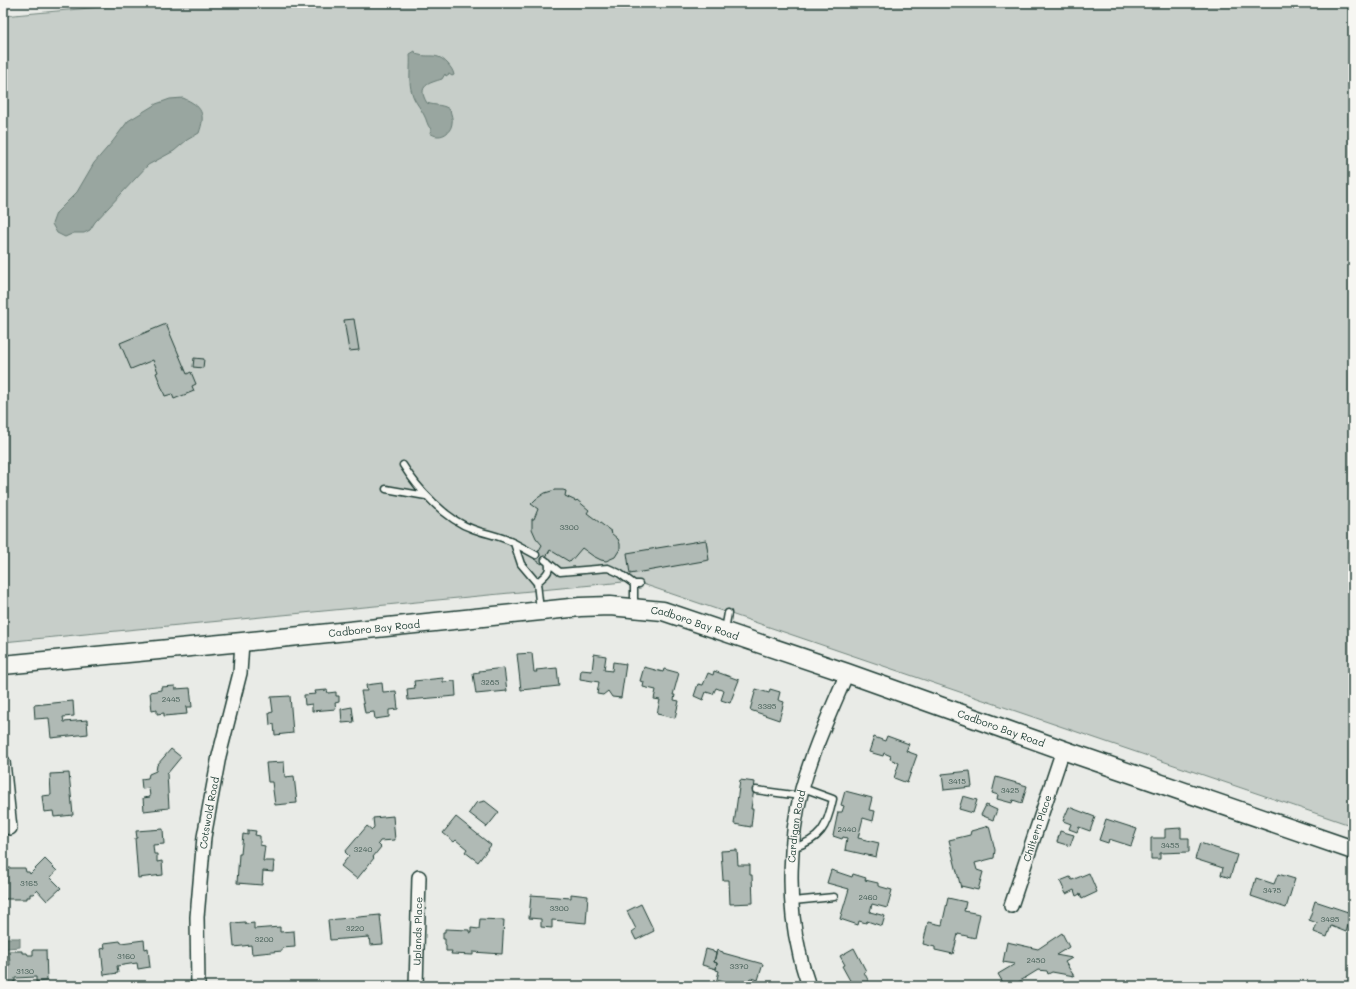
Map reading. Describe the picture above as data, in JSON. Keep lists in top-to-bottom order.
{
  "streets": {
    "main road": ["Cadboro Bay Road"],
    "street": [
      "Cotswold Road",
      "Cardigan Road",
      "Chiltern Place",
      "Uplands Place"
    ]
  },
  "crossings": [
    ["Cadboro Bay Road", "Cotswold Road"],
    ["Cadboro Bay Road", "Cardigan Road"],
    ["Cadboro Bay Road", "Chiltern Place"]
  ],
  "house_numbers": [
    "3300",
    "3285",
    "2445",
    "3395",
    "3415",
    "3425",
    "2440",
    "3455",
    "3240",
    "3165",
    "3475",
    "2460",
    "3300",
    "3495",
    "3220",
    "3200",
    "3160",
    "2450",
    "3370",
    "3130"
  ]
}
